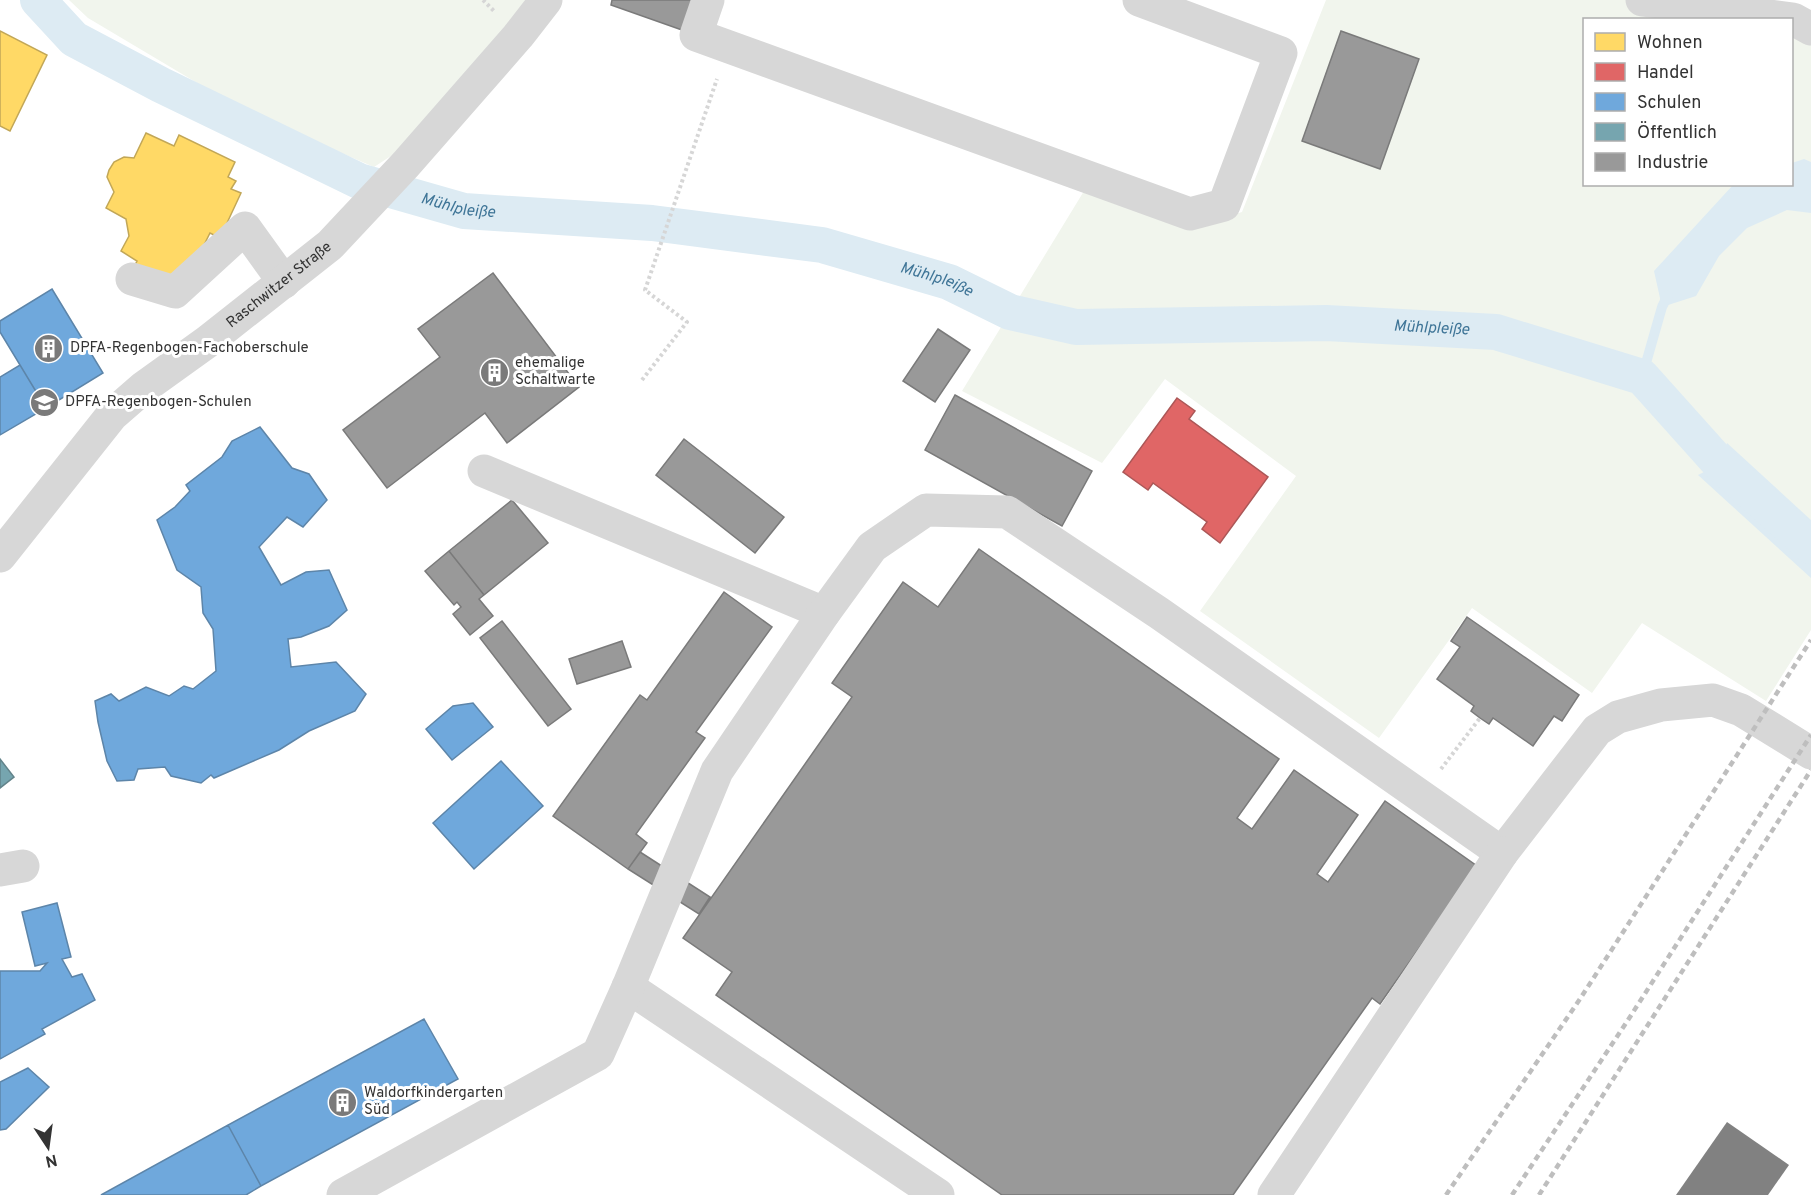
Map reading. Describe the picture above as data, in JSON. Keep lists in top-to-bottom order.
{
  "streets": {
    "street": ["Raschwitzer Straße"]
  },
  "water": ["Mühlpleiße"],
  "places": {
    "building": ["DPFA-Regenbogen-Fachoberschule", "ehemalige Schaltwarte", "Waldorfkindergarten Süd"],
    "school or university": ["DPFA-Regenbogen-Schulen"]
  },
  "legend": [
    "Wohnen",
    "Handel",
    "Schulen",
    "Öffentlich",
    "Industrie"
  ],
  "north": "bottom"
}
